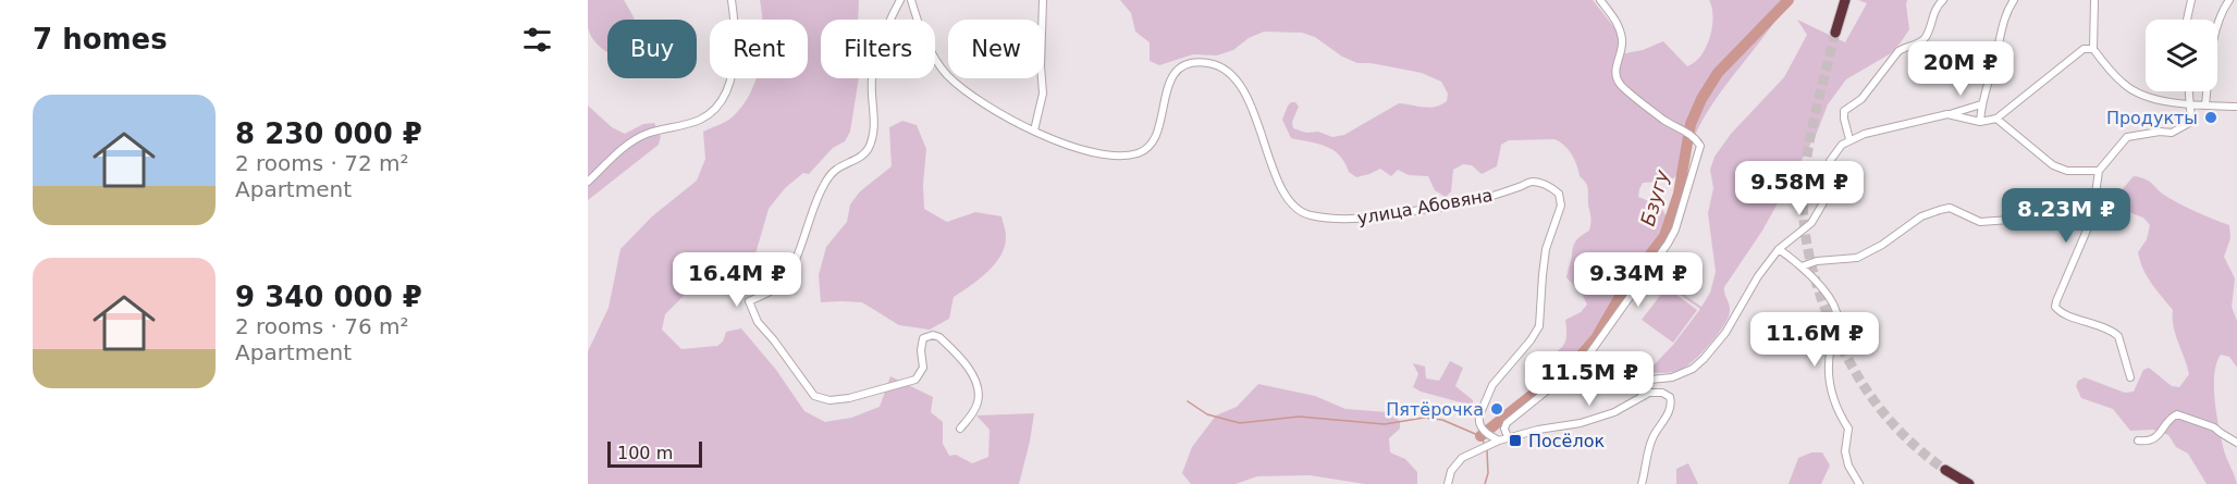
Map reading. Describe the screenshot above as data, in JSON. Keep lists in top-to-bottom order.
{
  "streets": {
    "street": ["улица Абовяна"]
  },
  "water": ["Бзугу"],
  "places": {
    "other": ["Продукты", "Пятёрочка"],
    "transit": ["Посёлок"]
  },
  "scale_bar": "100 m",
  "page": {
    "heading": "7 homes",
    "chip": [
      "Buy",
      "Rent",
      "Filters",
      "New"
    ],
    "price": [
      "20M ₽",
      "9.58M ₽",
      "8.23M ₽",
      "16.4M ₽",
      "9.34M ₽",
      "11.6M ₽",
      "11.5M ₽"
    ],
    "list": [
      {
        "name": "8 230 000 ₽",
        "note": "2 rooms · 72 m² · Apartment"
      },
      {
        "name": "9 340 000 ₽",
        "note": "2 rooms · 76 m² · Apartment"
      }
    ],
    "scale": "100 m"
  }
}
